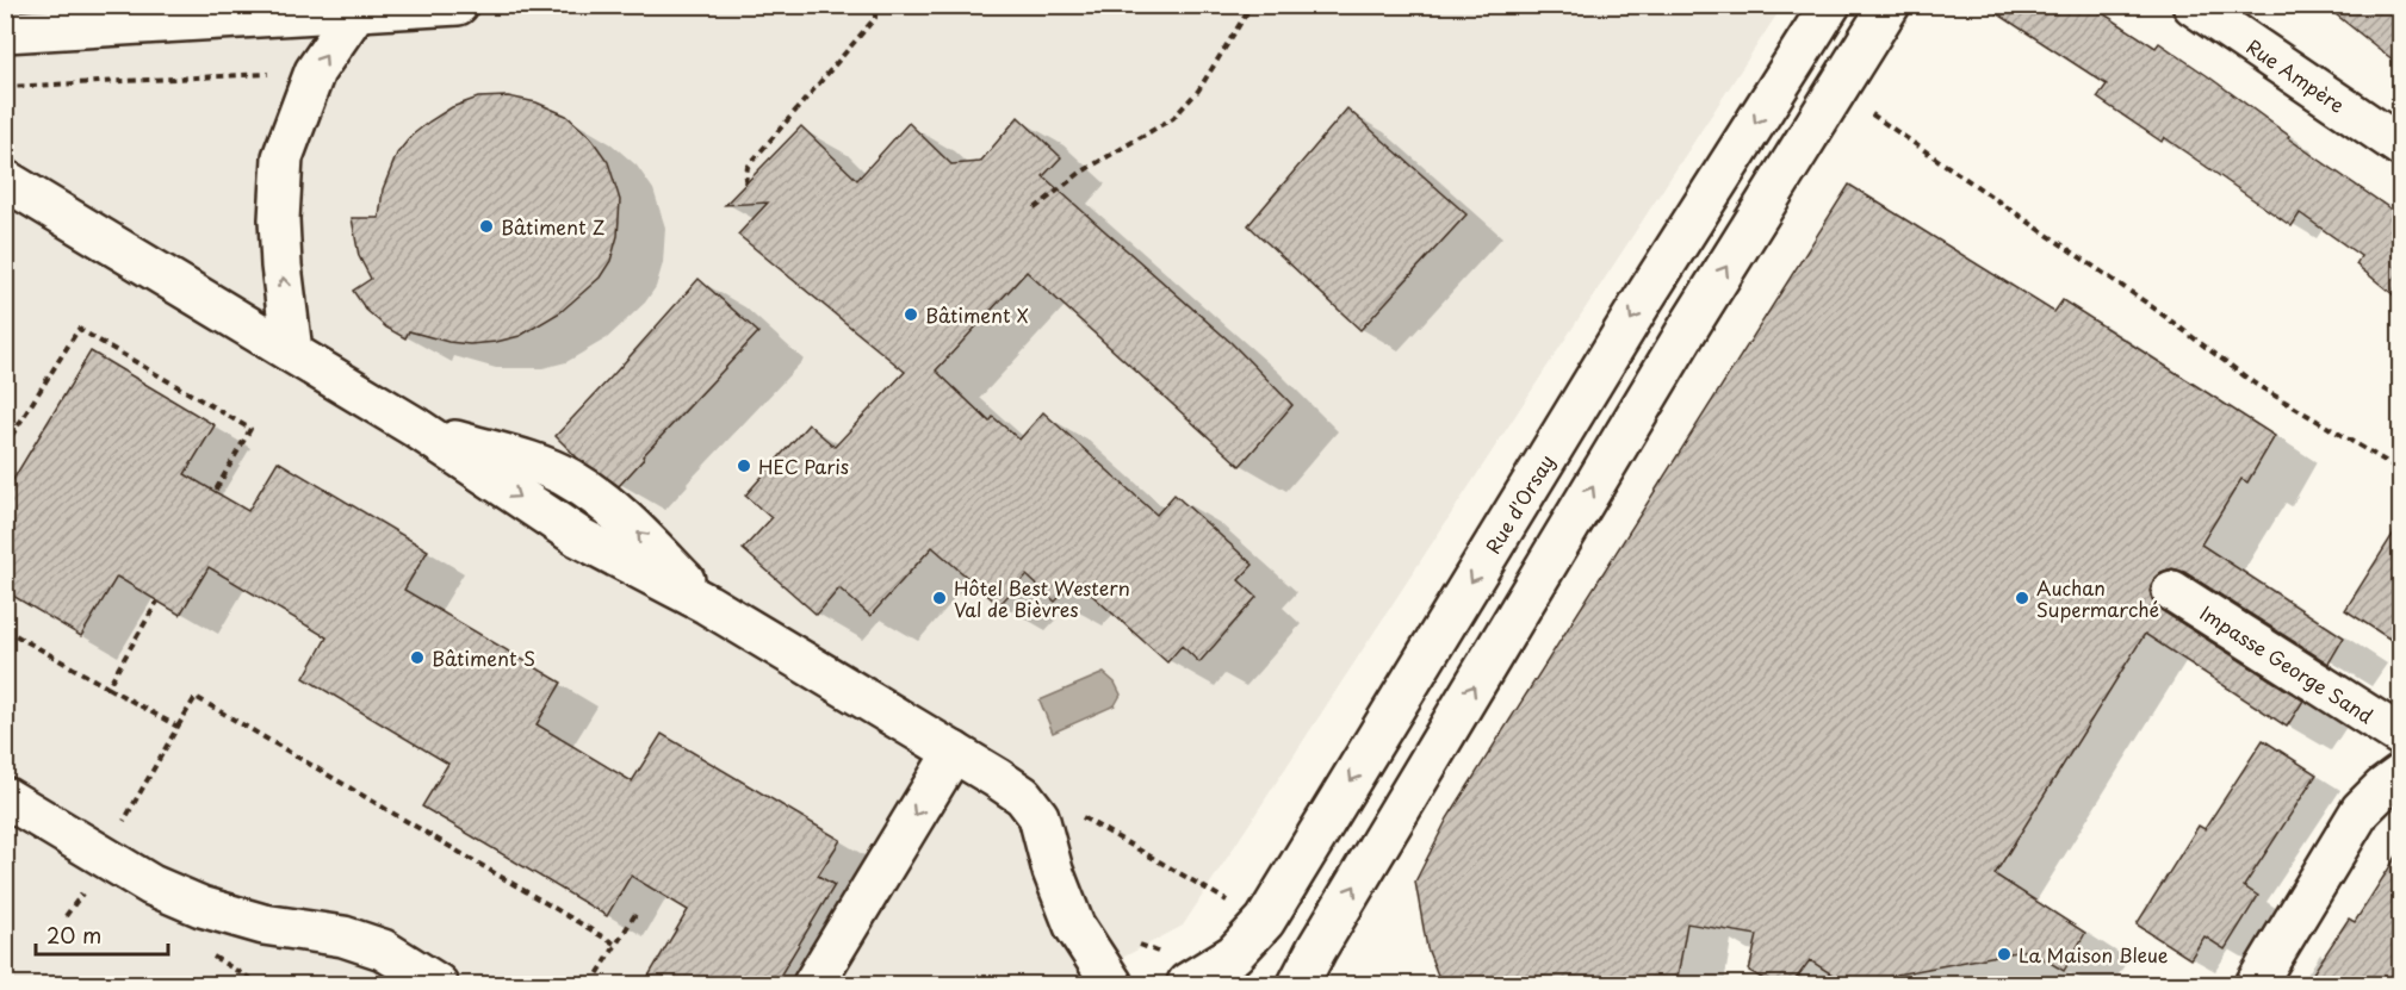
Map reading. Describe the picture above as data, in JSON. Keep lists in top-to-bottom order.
{
  "streets": {
    "main road": ["Rue Ampère", "Rue d'Orsay", "Impasse George Sand"]
  },
  "places": [
    "Bâtiment Z",
    "Bâtiment X",
    "HEC Paris",
    "Hôtel Best Western Val de Bièvres",
    "Auchan Supermarché",
    "Bâtiment S",
    "La Maison Bleue"
  ],
  "scale_bar": "20 m"
}
